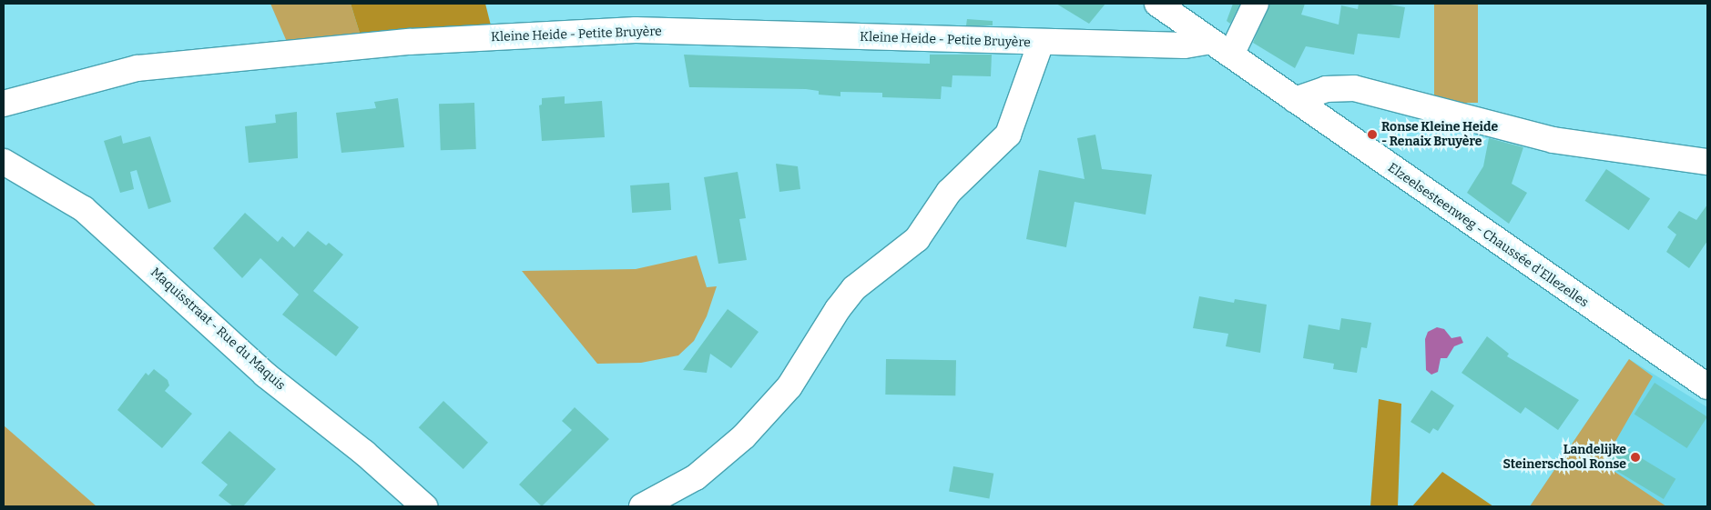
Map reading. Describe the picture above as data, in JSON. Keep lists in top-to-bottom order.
{
  "streets": {
    "street": ["Kleine Heide - Petite Bruyère", "Elzeelsesteenweg - Chaussée d'Ellezelles", "Maquisstraat - Rue du Maquis"]
  },
  "crossings": [
    ["Kleine Heide - Petite Bruyère", "Elzeelsesteenweg - Chaussée d'Ellezelles"]
  ],
  "places": ["Ronse Kleine Heide - Renaix Bruyère", "Landelijke Steinerschool Ronse"]
}
